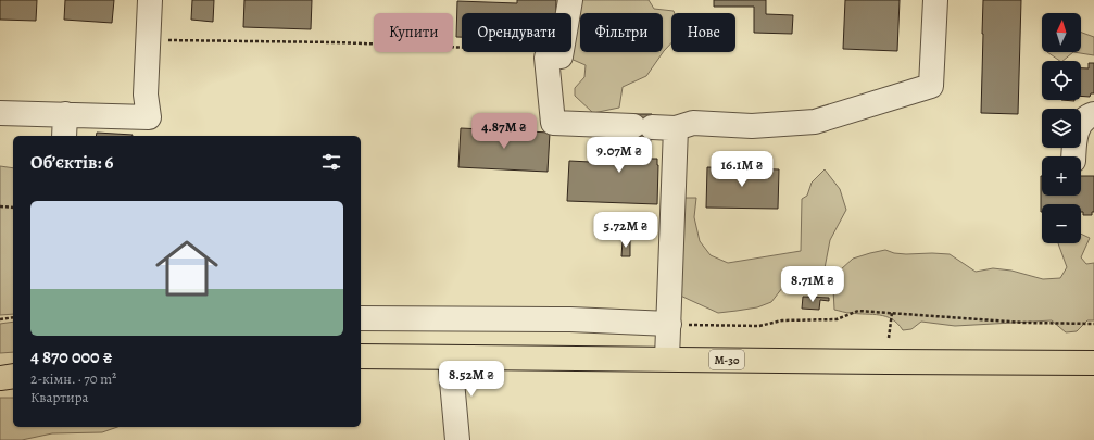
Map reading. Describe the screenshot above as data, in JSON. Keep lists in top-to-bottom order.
{
  "streets": {
    "highway": ["М-30"]
  },
  "north": "top",
  "page": {
    "map_buttons": ["+", "−"],
    "chip": [
      "Купити",
      "Орендувати",
      "Фільтри",
      "Нове"
    ],
    "price": [
      "4.87M ₴",
      "9.07M ₴",
      "16.1M ₴",
      "5.72M ₴",
      "8.71M ₴",
      "8.52M ₴"
    ],
    "heading": "Об’єктів: 6",
    "list": [
      {
        "name": "4 870 000 ₴",
        "note": "2-кімн. · 70 m² · Квартира"
      }
    ]
  }
}
